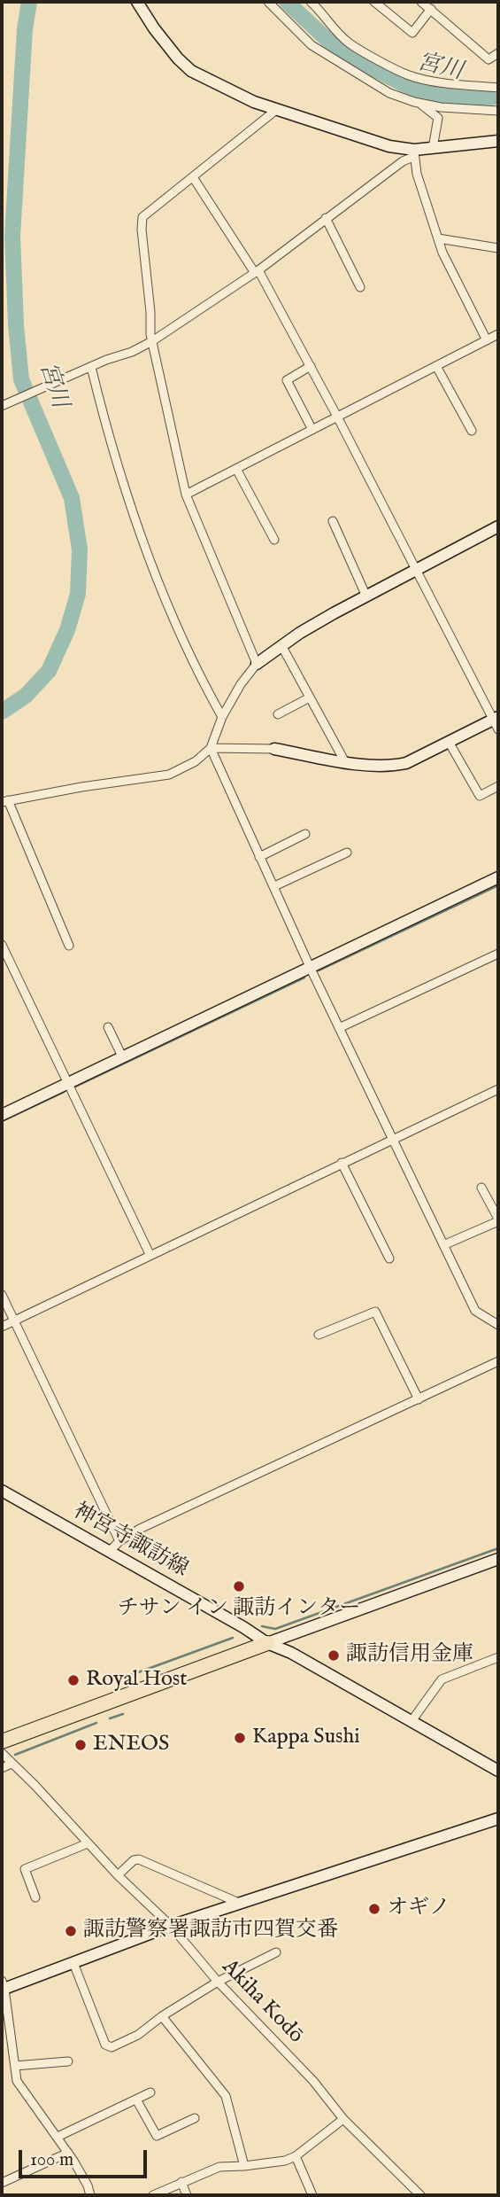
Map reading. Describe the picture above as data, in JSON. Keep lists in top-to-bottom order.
{
  "streets": {
    "street": ["神宮寺諏訪線", "Akiha Kodō"]
  },
  "water": ["宮川"],
  "places": [
    "チサン イン 諏訪インター",
    "諏訪信用金庫",
    "Royal Host",
    "Kappa Sushi",
    "ENEOS",
    "オギノ",
    "諏訪警察署諏訪市四賀交番"
  ],
  "scale_bar": "100 m"
}
